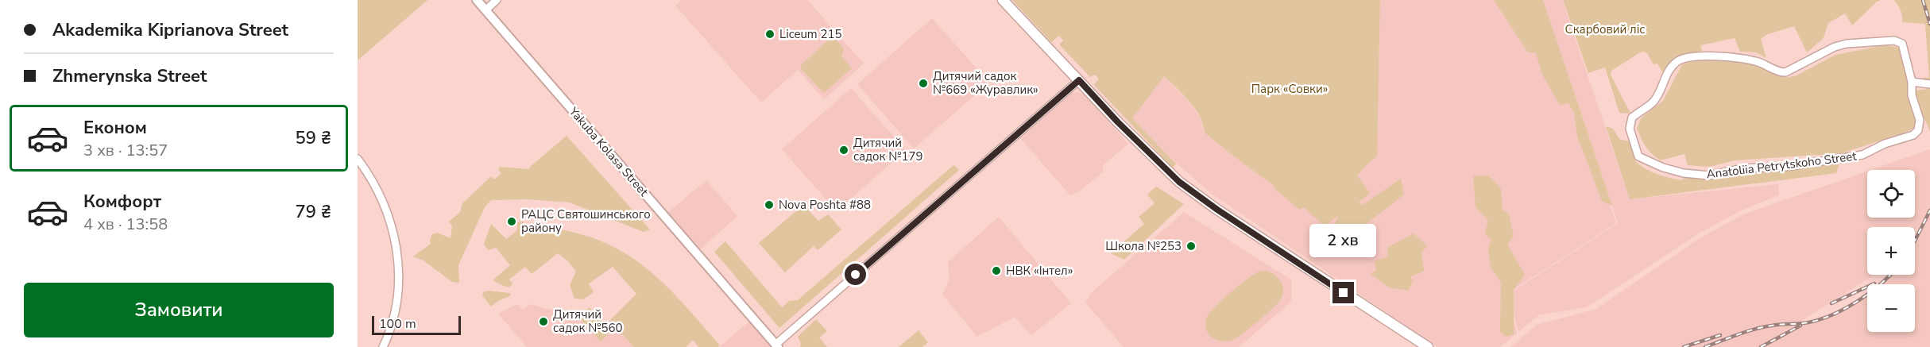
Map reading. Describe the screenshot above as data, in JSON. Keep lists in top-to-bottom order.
{
  "streets": {
    "street": ["Yakuba Kolasa Street", "Anatoliia Petrytskoho Street"]
  },
  "parks": ["Скарбовий ліс", "Парк «Совки»"],
  "places": [
    "Liceum 215",
    "Дитячий садок №669 «Журавлик»",
    "Дитячий садок №179",
    "Nova Poshta #88",
    "РАЦС Святошинського району",
    "Школа №253",
    "НВК «Інтел»",
    "Дитячий садок №560"
  ],
  "scale_bar": "100 m",
  "page": {
    "banner": ["Akademika Kiprianova Street", "Zhmerynska Street"],
    "list": [
      {
        "name": "Економ",
        "note": "3 хв · 13:57",
        "value": "59 ₴"
      },
      {
        "name": "Комфорт",
        "note": "4 хв · 13:58",
        "value": "79 ₴"
      }
    ],
    "map_buttons": ["+", "−"],
    "bubble": "2 хв",
    "buttons": "Замовити",
    "scale": "100 m"
  }
}
